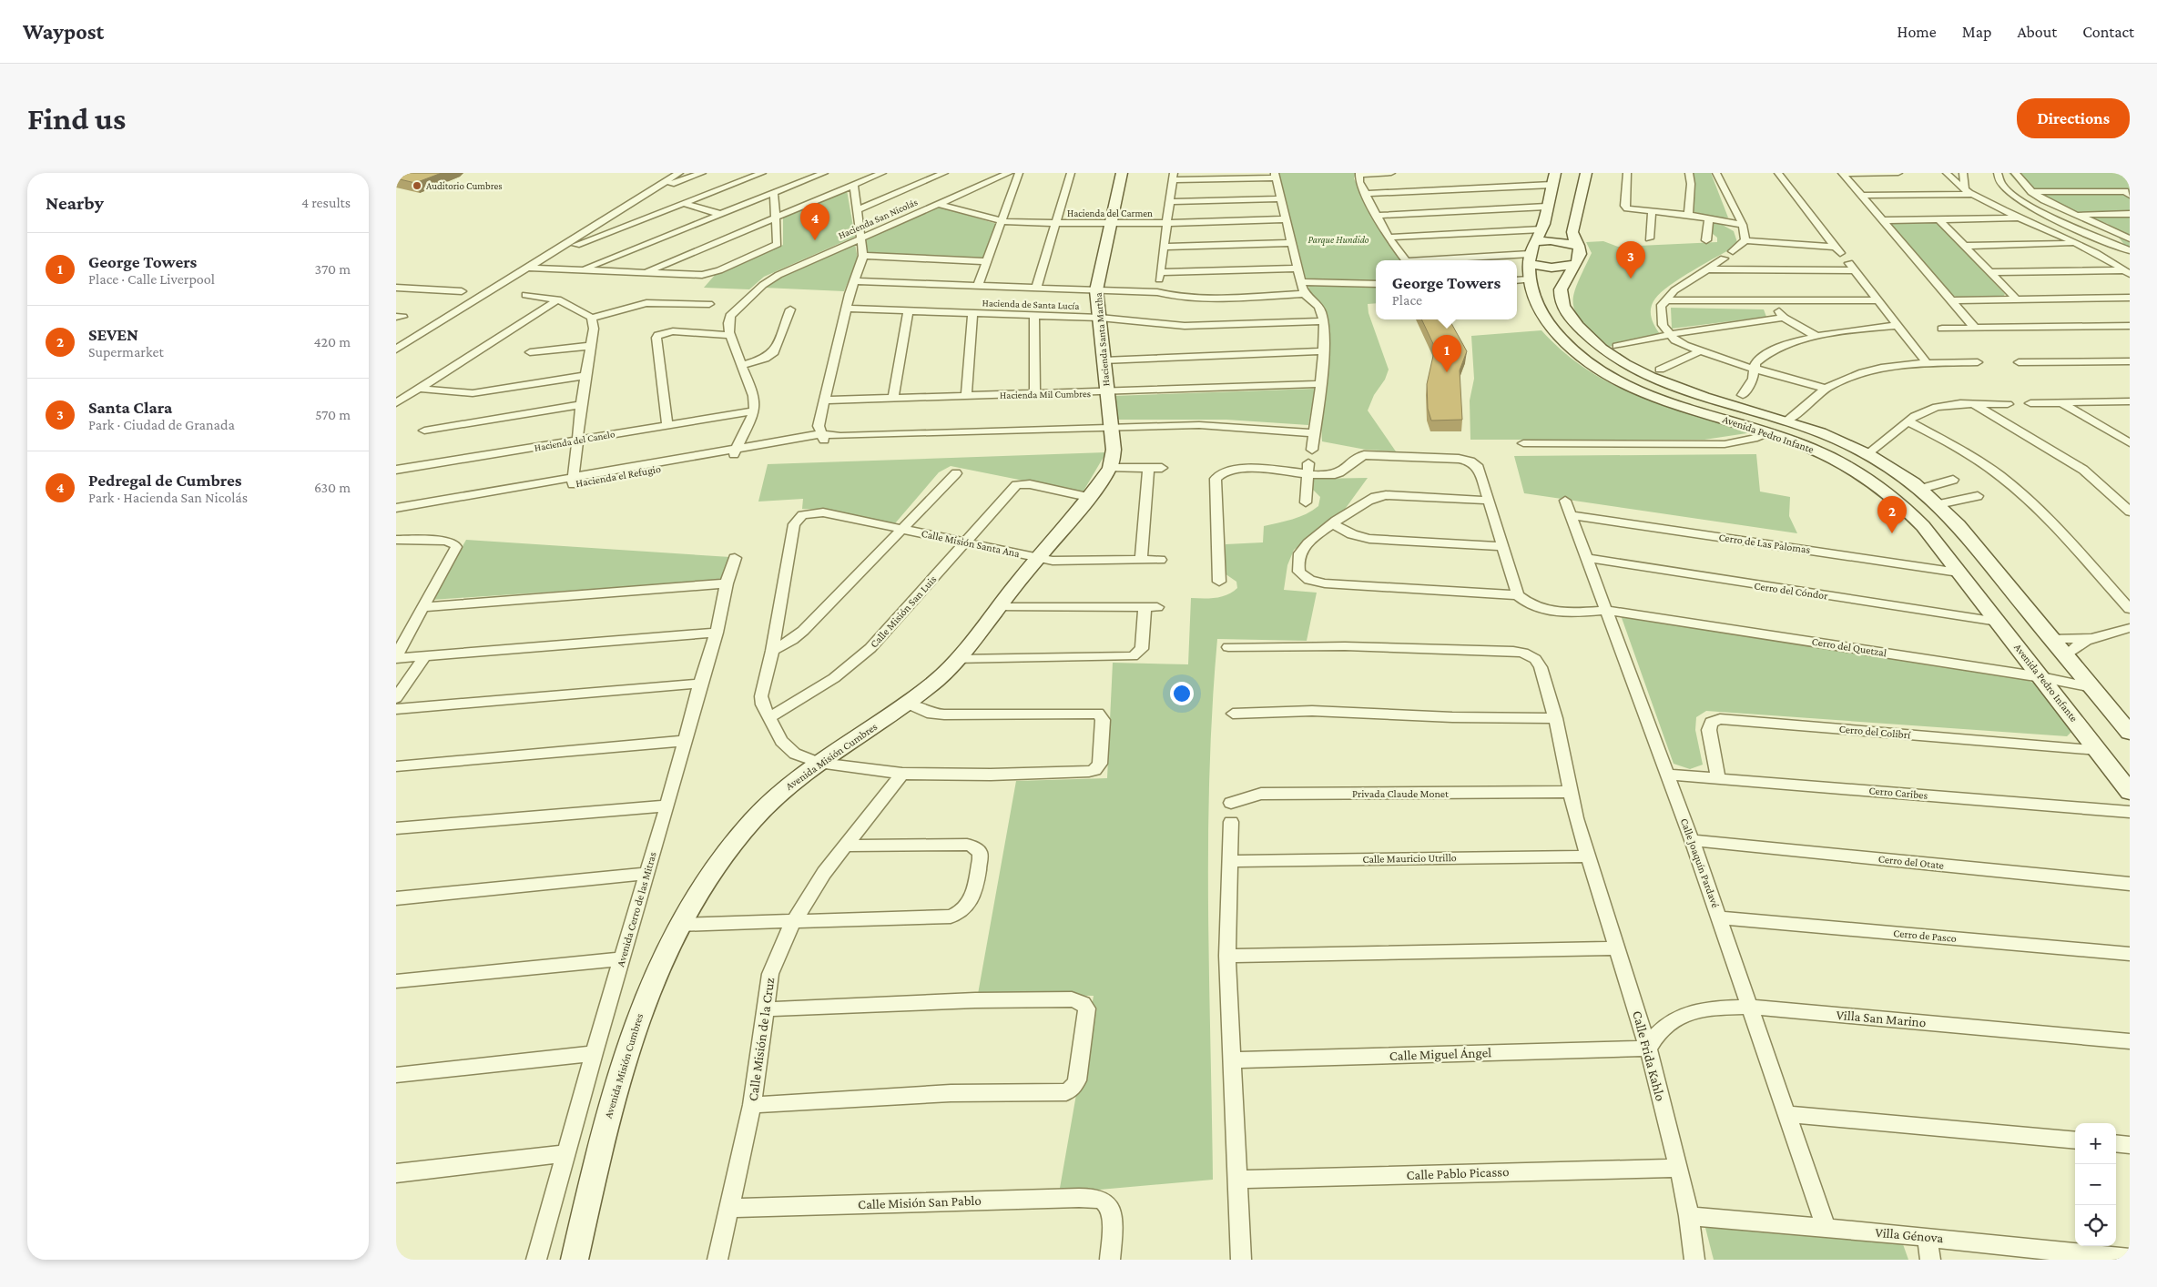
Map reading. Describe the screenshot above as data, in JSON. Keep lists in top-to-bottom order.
{
  "streets": {
    "main road": ["Hacienda Santa Martha", "Avenida Pedro Infante", "Avenida Misión Cumbres"],
    "street": [
      "Hacienda del Carmen",
      "Hacienda San Nicolás",
      "Hacienda de Santa Lucía",
      "Hacienda Mil Cumbres",
      "Hacienda del Canelo",
      "Hacienda el Refugio",
      "Calle Misión Santa Ana",
      "Cerro de Las Palomas",
      "Cerro del Cóndor",
      "Calle Misión San Luis",
      "Cerro del Quetzal",
      "Cerro del Colibrí",
      "Cerro Caribes",
      "Privada Claude Monet",
      "Calle Mauricio Utrillo",
      "Cerro del Otate",
      "Calle Joaquín Pardavé",
      "Avenida Cerro de las Mitras",
      "Cerro de Pasco",
      "Villa San Marino",
      "Calle Misión de la Cruz",
      "Calle Miguel Ángel",
      "Calle Frida Kahlo",
      "Calle Pablo Picasso",
      "Calle Misión San Pablo",
      "Villa Génova"
    ]
  },
  "crossings": [
    ["Hacienda del Carmen", "Hacienda San Nicolás"],
    ["Hacienda del Carmen", "Hacienda Santa Martha"],
    ["Hacienda de Santa Lucía", "Hacienda Santa Martha"],
    ["Hacienda Santa Martha", "Hacienda Mil Cumbres"],
    ["Hacienda Santa Martha", "Hacienda el Refugio"],
    ["Hacienda Santa Martha", "Avenida Misión Cumbres"],
    ["Avenida Pedro Infante", "Cerro de Las Palomas"],
    ["Avenida Pedro Infante", "Cerro del Cóndor"],
    ["Avenida Pedro Infante", "Cerro del Quetzal"],
    ["Avenida Pedro Infante", "Cerro del Colibrí"],
    ["Hacienda el Refugio", "Avenida Misión Cumbres"],
    ["Calle Misión Santa Ana", "Calle Misión San Luis"],
    ["Calle Misión Santa Ana", "Avenida Misión Cumbres"],
    ["Cerro de Las Palomas", "Calle Joaquín Pardavé"],
    ["Cerro del Cóndor", "Calle Joaquín Pardavé"],
    ["Calle Misión San Luis", "Avenida Misión Cumbres"],
    ["Cerro del Quetzal", "Calle Joaquín Pardavé"],
    ["Cerro del Colibrí", "Cerro Caribes"],
    ["Cerro Caribes", "Calle Joaquín Pardavé"],
    ["Privada Claude Monet", "Calle Frida Kahlo"],
    ["Calle Mauricio Utrillo", "Calle Frida Kahlo"],
    ["Cerro del Otate", "Calle Joaquín Pardavé"],
    ["Calle Joaquín Pardavé", "Cerro de Pasco"],
    ["Calle Joaquín Pardavé", "Villa San Marino"],
    ["Calle Joaquín Pardavé", "Villa Génova"],
    ["Villa San Marino", "Calle Miguel Ángel"],
    ["Villa San Marino", "Calle Frida Kahlo"],
    ["Calle Misión de la Cruz", "Calle Misión San Pablo"],
    ["Calle Miguel Ángel", "Calle Frida Kahlo"],
    ["Calle Frida Kahlo", "Calle Pablo Picasso"],
    ["Calle Frida Kahlo", "Villa Génova"]
  ],
  "parks": ["Parque Hundido"],
  "places": ["Auditorio Cumbres"],
  "page": {
    "header": "Waypost",
    "nav": [
      "Home",
      "Map",
      "About",
      "Contact"
    ],
    "buttons": "Directions",
    "title": "Find us",
    "heading": ["Nearby", "4 results"],
    "pins": [
      "4",
      "3",
      "1",
      "2"
    ],
    "list": [
      {
        "mark": "1",
        "name": "George Towers",
        "note": "Place · Calle Liverpool",
        "value": "370 m"
      },
      {
        "mark": "2",
        "name": "SEVEN",
        "note": "Supermarket",
        "value": "420 m"
      },
      {
        "mark": "3",
        "name": "Santa Clara",
        "note": "Park · Ciudad de Granada",
        "value": "570 m"
      },
      {
        "mark": "4",
        "name": "Pedregal de Cumbres",
        "note": "Park · Hacienda San Nicolás",
        "value": "630 m"
      }
    ],
    "popup": ["George Towers", "Place"],
    "map_buttons": ["+", "−"]
  }
}
